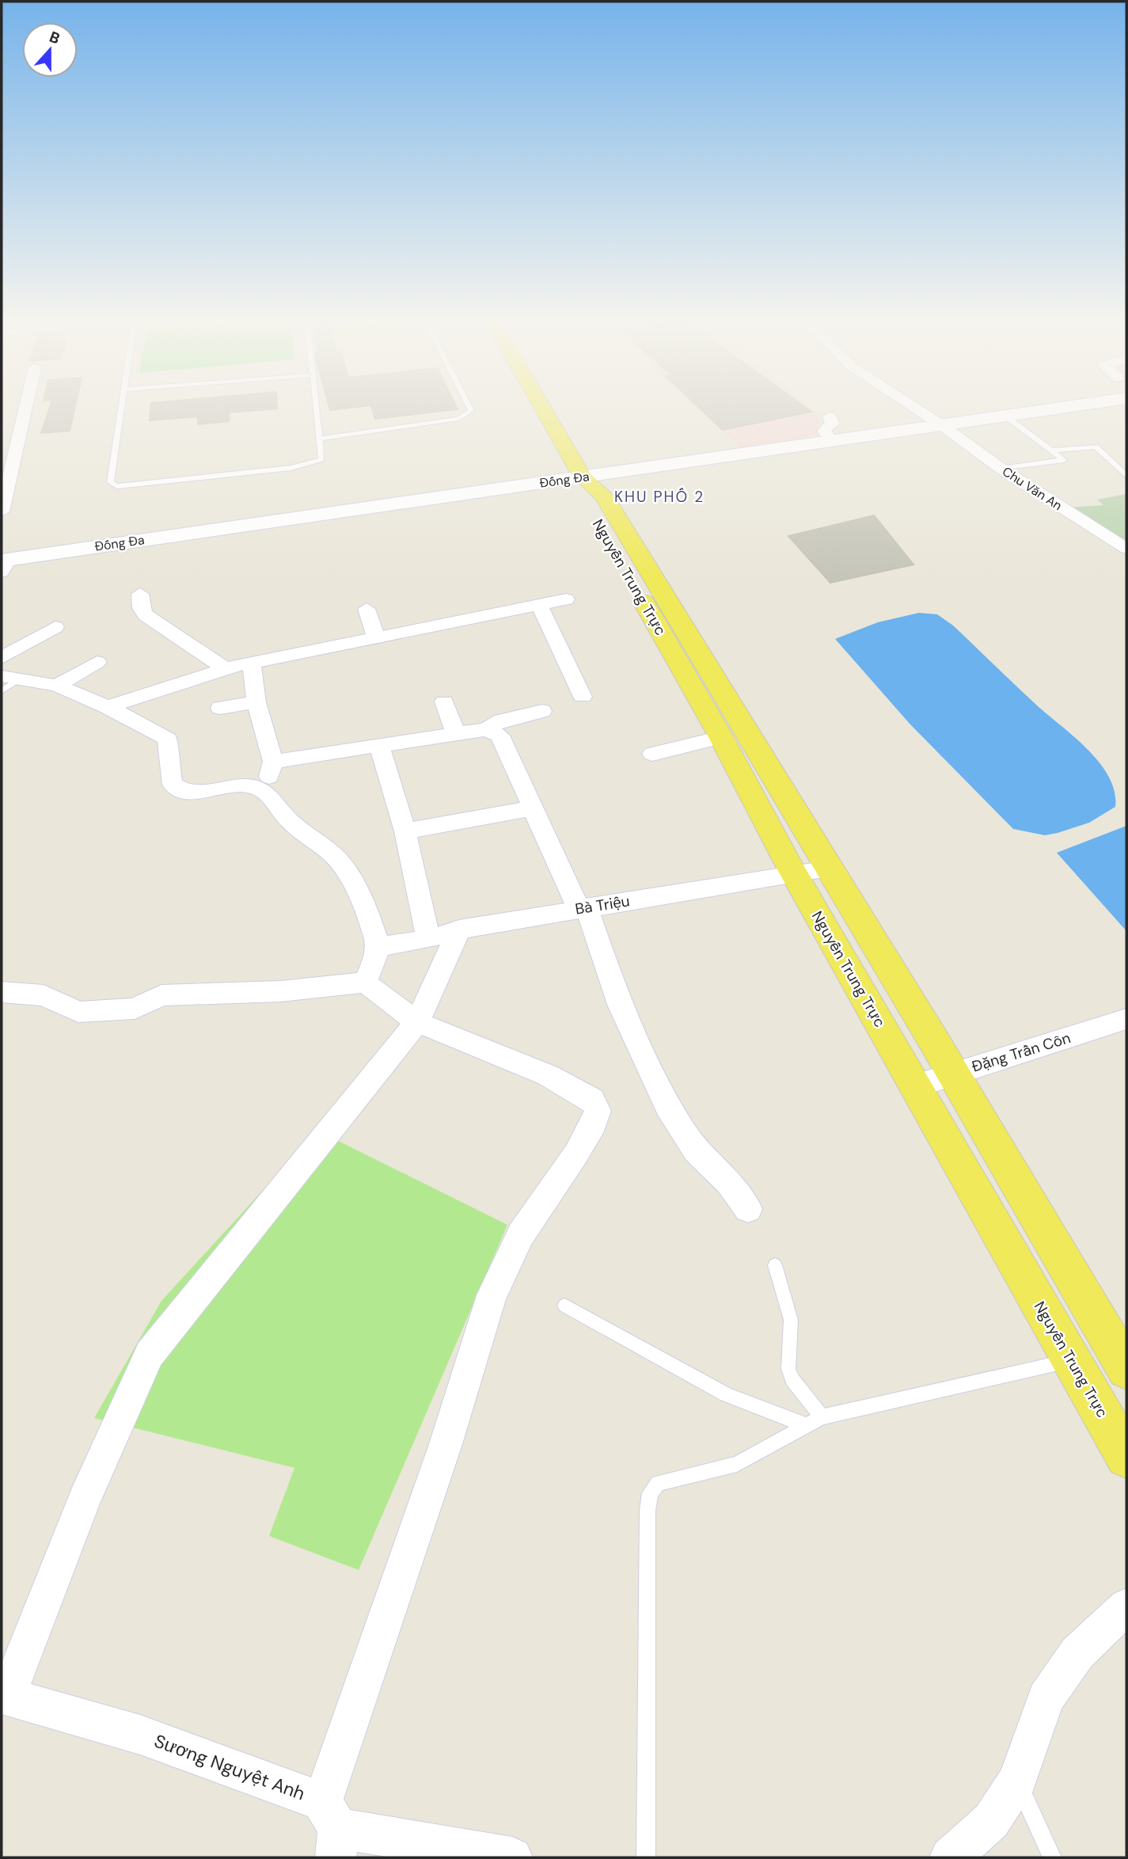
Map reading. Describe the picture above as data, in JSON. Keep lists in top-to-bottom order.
{
  "streets": {
    "main road": ["Nguyễn Trung Trực"],
    "street": [
      "Đống Đa",
      "Chu Văn An",
      "Bà Triệu",
      "Đặng Trần Côn",
      "Sương Nguyệt Anh"
    ]
  },
  "crossings": [
    ["Đống Đa", "Chu Văn An"],
    ["Đống Đa", "Nguyễn Trung Trực"],
    ["Nguyễn Trung Trực", "Bà Triệu"],
    ["Nguyễn Trung Trực", "Đặng Trần Côn"]
  ],
  "districts": ["KHU PHỐ 2"],
  "north": "top"
}
